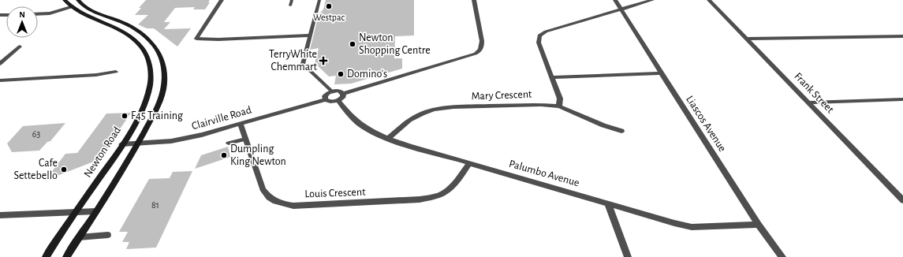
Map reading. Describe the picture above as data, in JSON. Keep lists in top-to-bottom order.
{
  "streets": {
    "main road": ["Newton Road"],
    "street": [
      "Frank Street",
      "Mary Crescent",
      "Clairville Road",
      "Liascos Avenue",
      "Palumbo Avenue",
      "Louis Crescent"
    ]
  },
  "crossings": [
    ["Mary Crescent", "Palumbo Avenue"],
    ["Clairville Road", "Newton Road"],
    ["Clairville Road", "Louis Crescent"],
    ["Liascos Avenue", "Palumbo Avenue"],
    ["Palumbo Avenue", "Louis Crescent"]
  ],
  "places": {
    "other": [
      "Westpac",
      "Newton Shopping Centre",
      "Domino's",
      "F45 Training",
      "Dumpling King Newton",
      "Cafe Settebello"
    ],
    "health": ["TerryWhite Chemmart"]
  },
  "house_numbers": ["63", "81"],
  "north": "top"
}
